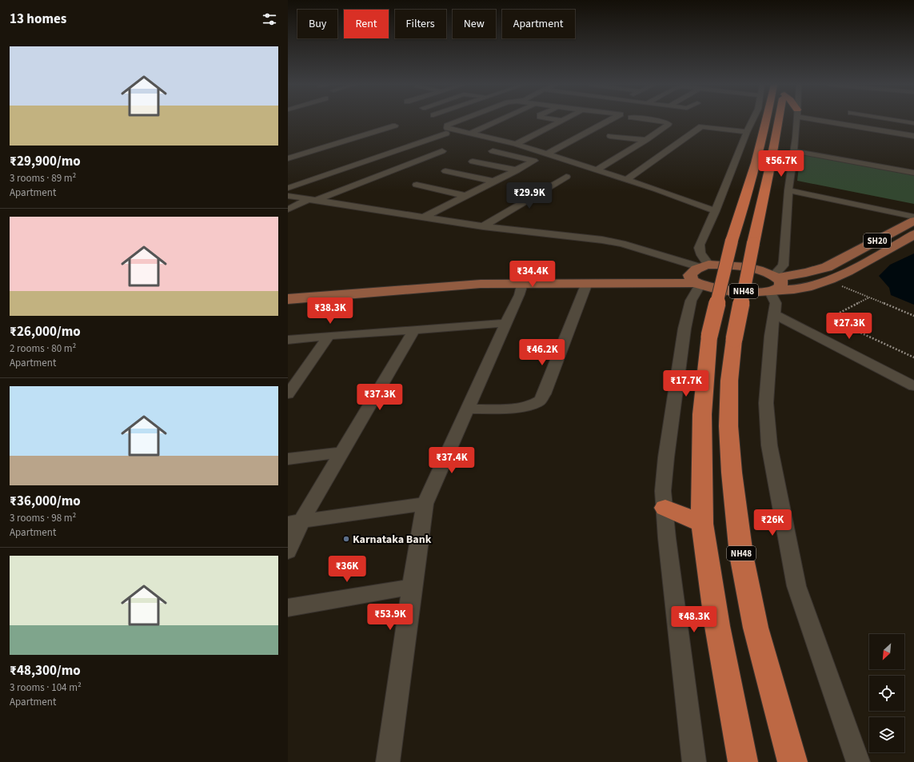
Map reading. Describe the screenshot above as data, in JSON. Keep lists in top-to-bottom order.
{
  "streets": {
    "highway": ["NH48"],
    "main road": ["SH20"]
  },
  "places": ["Karnataka Bank"],
  "north": "bottom left",
  "page": {
    "heading": "13 homes",
    "chip": [
      "Buy",
      "Rent",
      "Filters",
      "New",
      "Apartment"
    ],
    "list": [
      {
        "name": "₹29,900/mo",
        "note": "3 rooms · 89 m² · Apartment"
      },
      {
        "name": "₹26,000/mo",
        "note": "2 rooms · 80 m² · Apartment"
      },
      {
        "name": "₹36,000/mo",
        "note": "3 rooms · 98 m² · Apartment"
      },
      {
        "name": "₹48,300/mo",
        "note": "3 rooms · 104 m² · Apartment"
      }
    ],
    "price": [
      "₹56.7K",
      "₹29.9K",
      "₹34.4K",
      "₹38.3K",
      "₹27.3K",
      "₹46.2K",
      "₹17.7K",
      "₹37.3K",
      "₹37.4K",
      "₹26K",
      "₹36K",
      "₹53.9K",
      "₹48.3K"
    ]
  }
}
